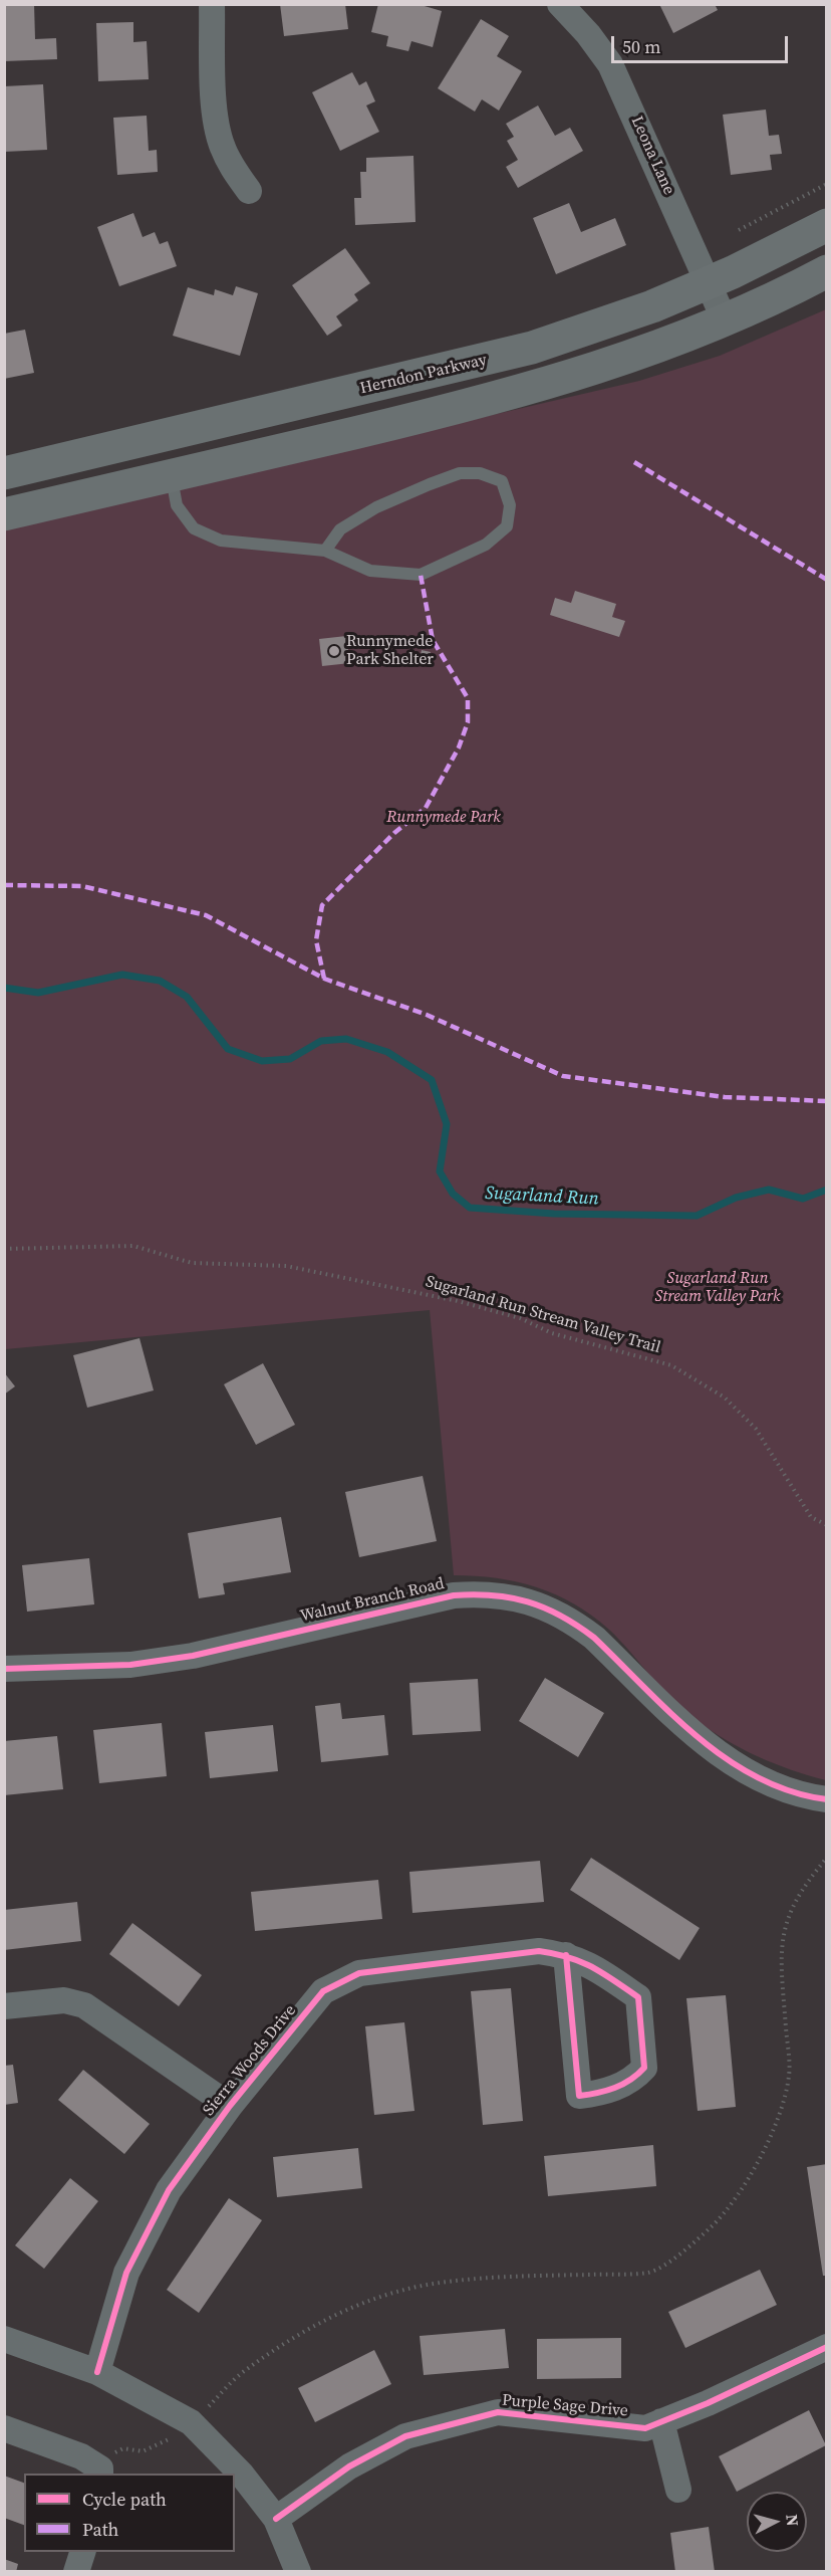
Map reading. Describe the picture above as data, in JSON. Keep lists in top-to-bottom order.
{
  "streets": {
    "main road": ["Herndon Parkway"],
    "street": [
      "Leona Lane",
      "Walnut Branch Road",
      "Sierra Woods Drive",
      "Purple Sage Drive"
    ],
    "path": ["Sugarland Run Stream Valley Trail"]
  },
  "crossings": [
    ["Leona Lane", "Herndon Parkway"]
  ],
  "water": ["Sugarland Run"],
  "parks": ["Runnymede Park", "Sugarland Run Stream Valley Park"],
  "places": ["Runnymede Park Shelter"],
  "legend": ["Cycle path", "Path"],
  "scale_bar": "50 m",
  "north": "right"
}
